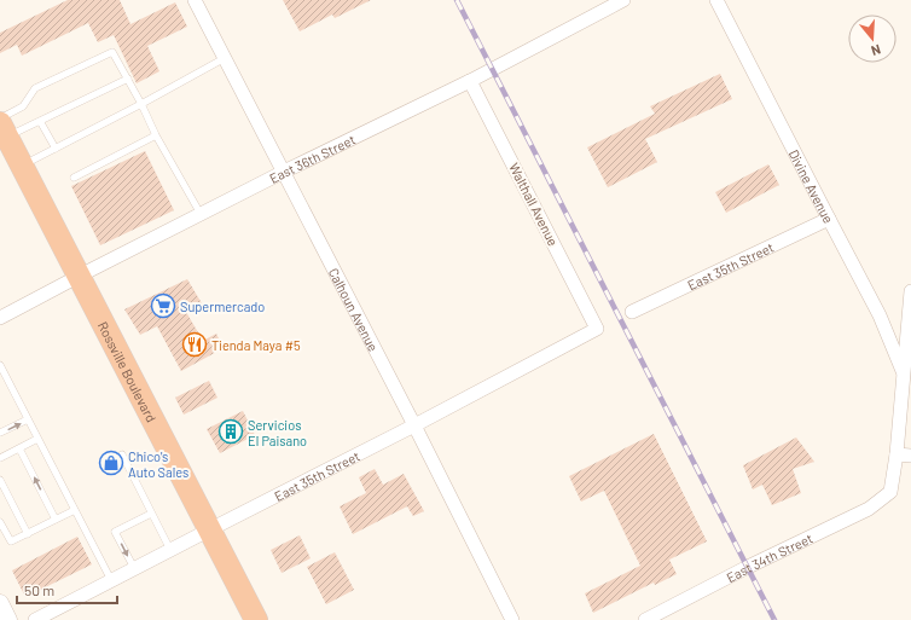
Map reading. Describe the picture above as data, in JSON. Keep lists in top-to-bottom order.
{
  "streets": {
    "highway": ["Rossville Boulevard"],
    "street": [
      "East 36th Street",
      "Divine Avenue",
      "Walthall Avenue",
      "East 35th Street",
      "Calhoun Avenue",
      "East 34th Street"
    ]
  },
  "crossings": [
    ["East 36th Street", "Walthall Avenue"],
    ["East 36th Street", "Calhoun Avenue"],
    ["East 36th Street", "Rossville Boulevard"],
    ["Divine Avenue", "East 35th Street"],
    ["Walthall Avenue", "East 35th Street"],
    ["East 35th Street", "Calhoun Avenue"],
    ["East 35th Street", "Rossville Boulevard"]
  ],
  "places": {
    "supermarket": ["Supermercado"],
    "restaurant": ["Tienda Maya #5"],
    "building": ["Servicios El Paisano"],
    "shop": ["Chico's Auto Sales"]
  },
  "scale_bar": "50 m",
  "north": "bottom"
}
